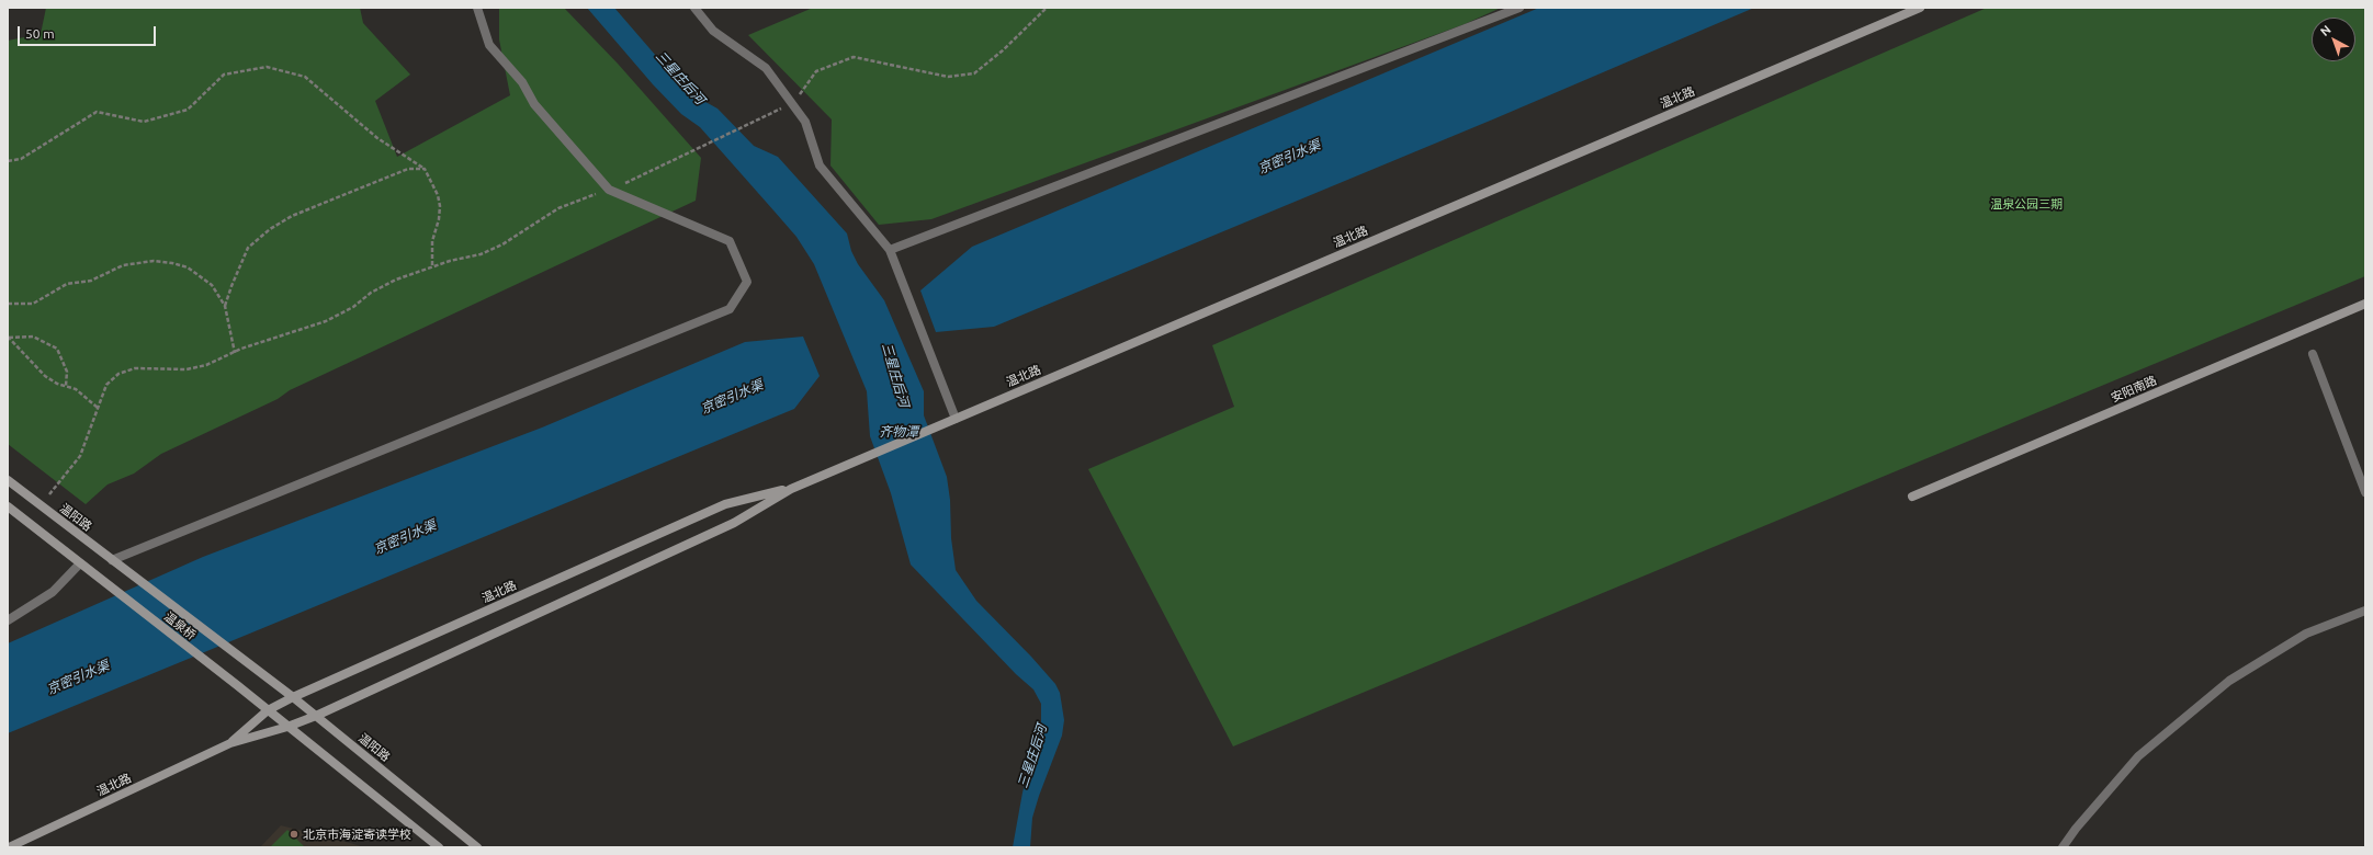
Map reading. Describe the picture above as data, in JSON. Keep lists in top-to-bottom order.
{
  "streets": {
    "main road": [
      "温北路",
      "安阳南路",
      "温阳路",
      "温泉桥"
    ]
  },
  "crossings": [
    ["温北路", "温阳路"],
    ["温北路", "温泉桥"],
    ["温阳路", "温泉桥"]
  ],
  "water": ["三星庄后河", "京密引水渠", "齐物潭"],
  "parks": ["温泉公园三期"],
  "places": ["北京市海淀寄读学校"],
  "scale_bar": "50 m",
  "north": "top left"
}
